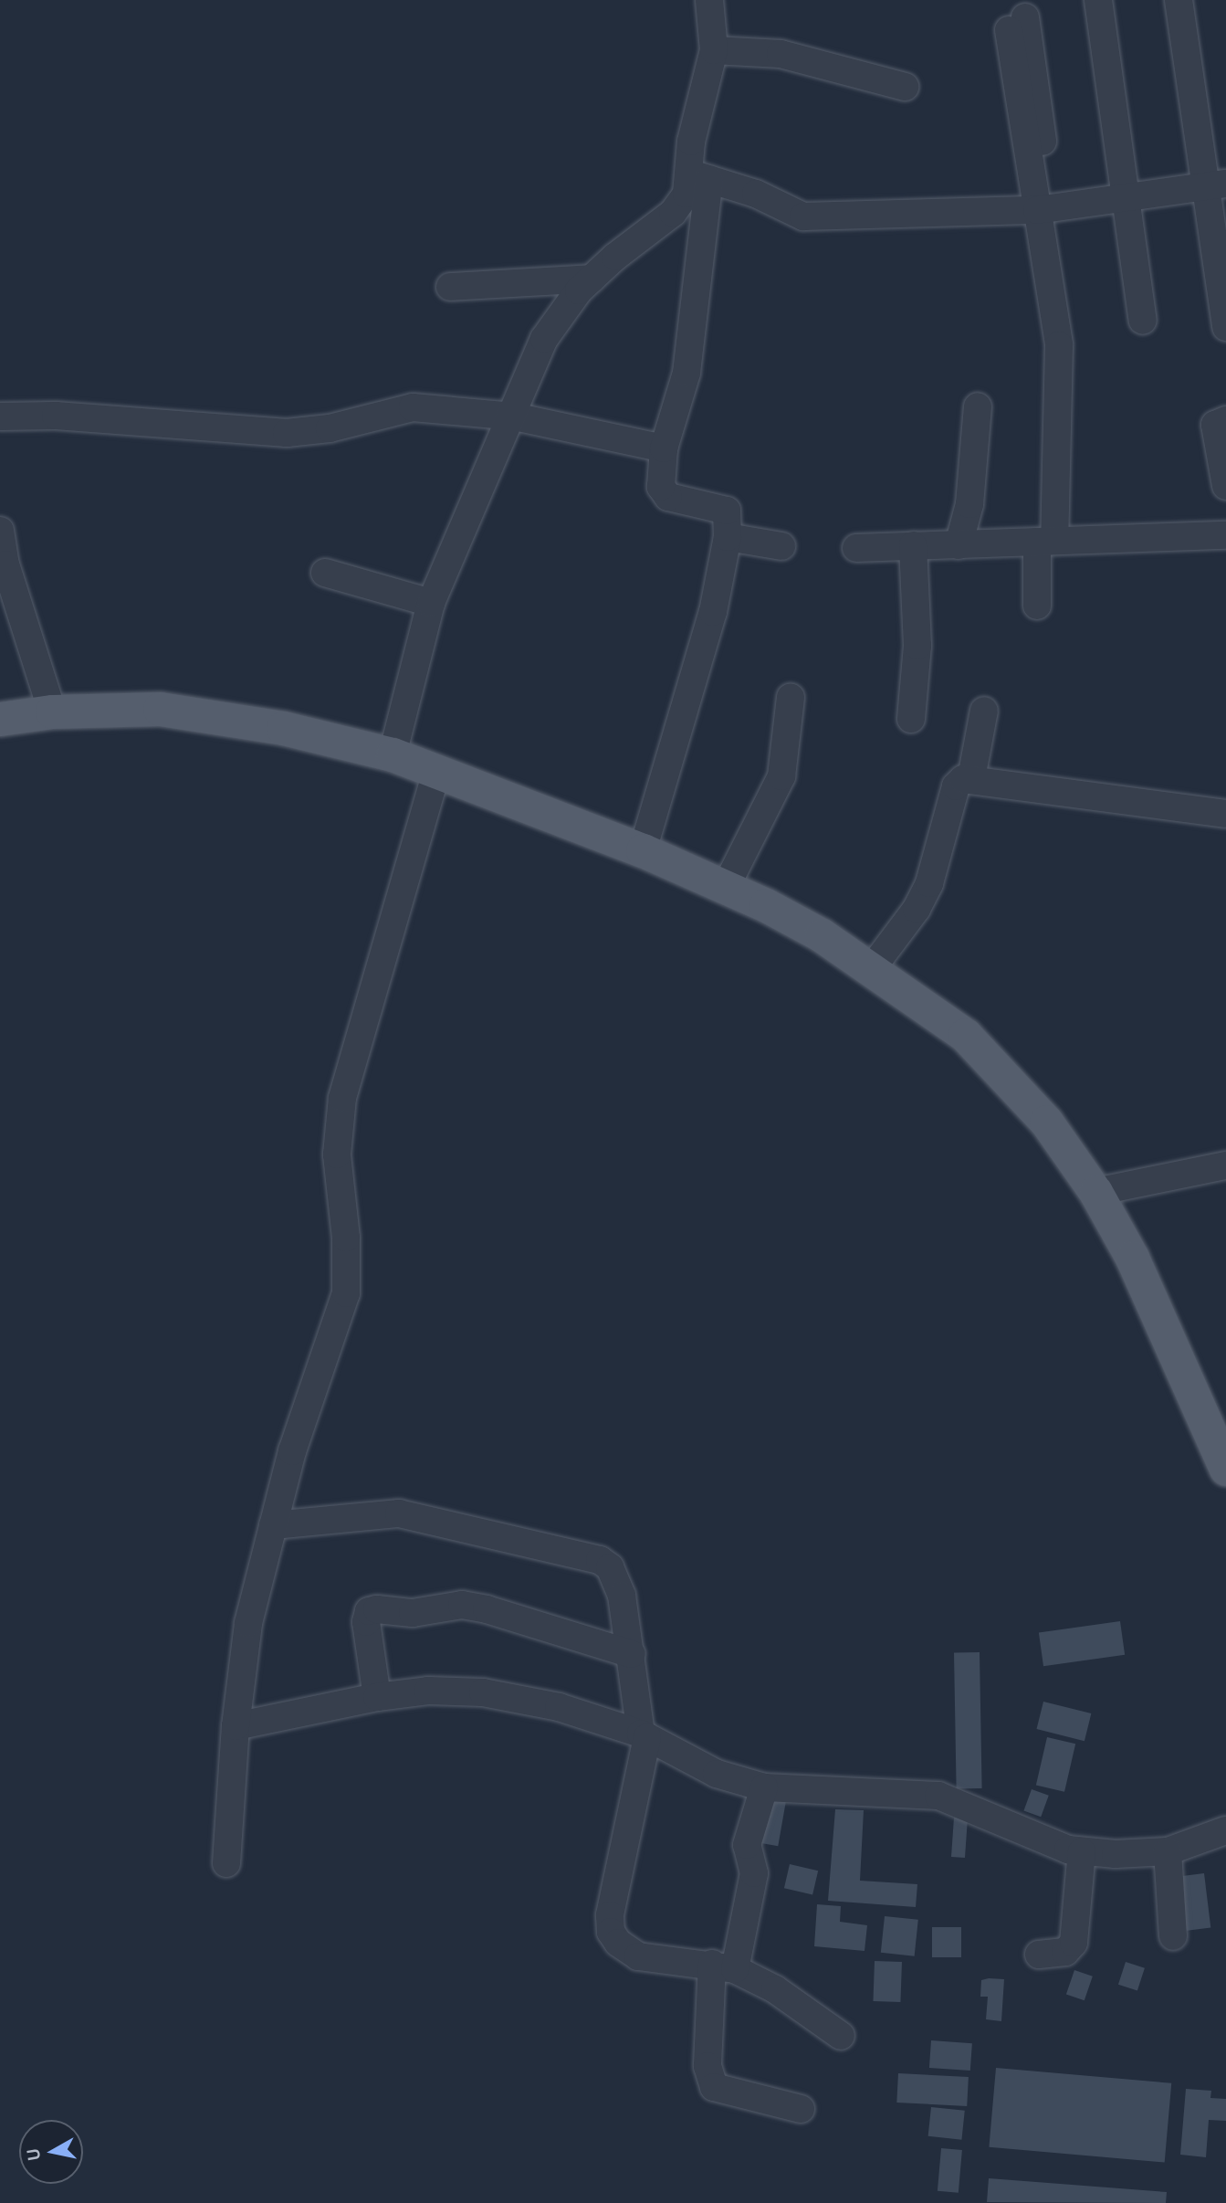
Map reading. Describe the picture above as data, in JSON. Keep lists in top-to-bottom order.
{
  "north": "left"
}
